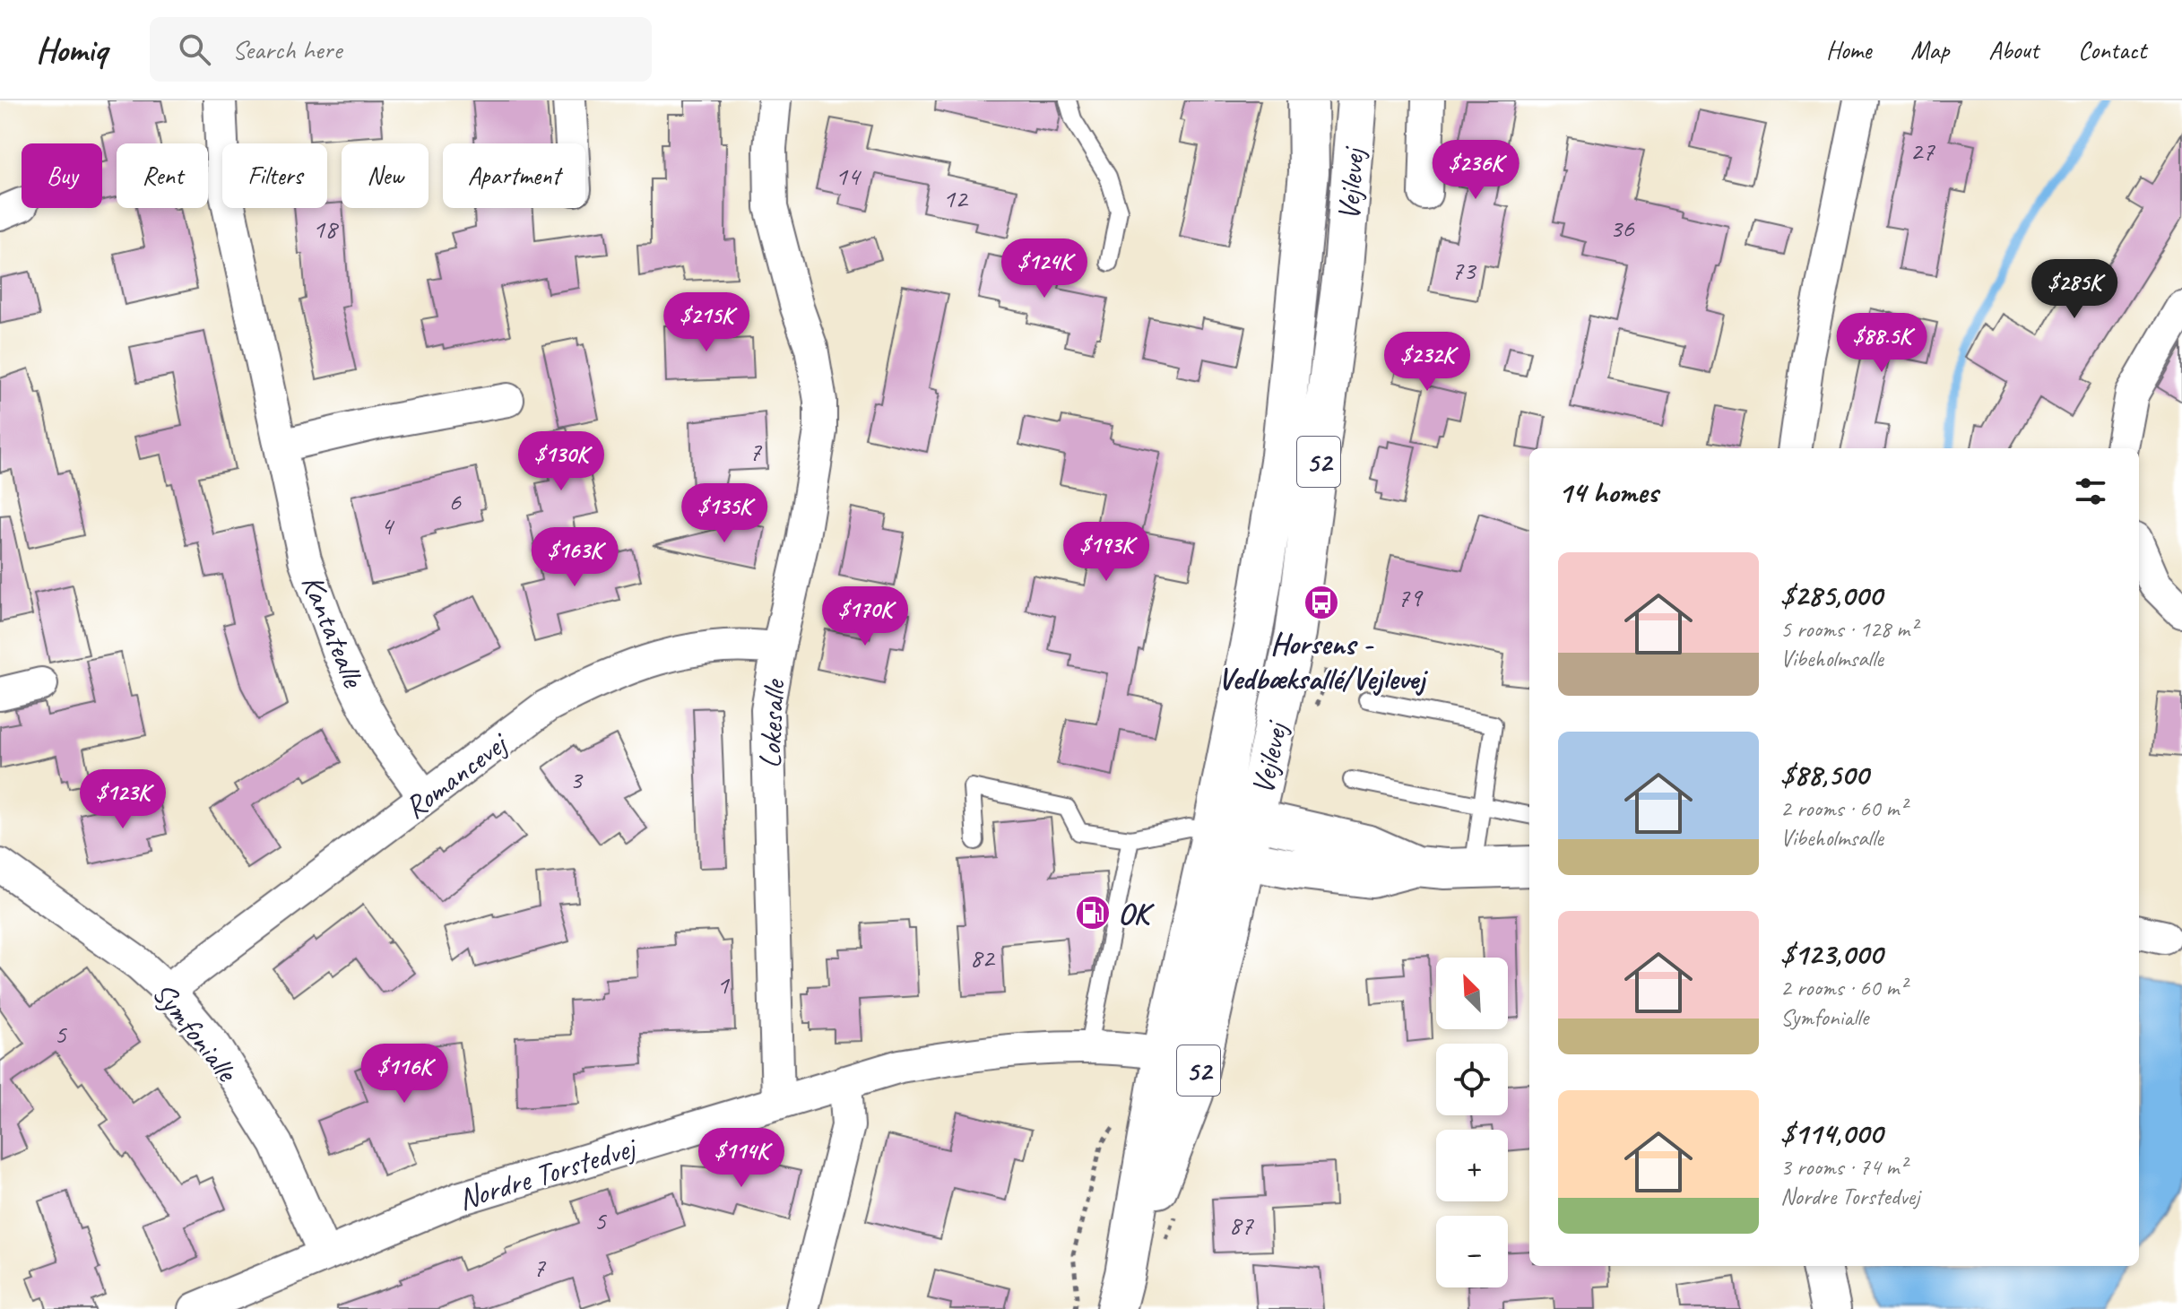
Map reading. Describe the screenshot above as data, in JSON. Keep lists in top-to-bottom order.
{
  "streets": {
    "main road": ["Vejlevej", "52"],
    "street": [
      "Kantatealle",
      "Lokesalle",
      "Romancevej",
      "Symfonialle",
      "Nordre Torstedvej"
    ]
  },
  "crossings": [
    ["Vejlevej", "Nordre Torstedvej"],
    ["Kantatealle", "Romancevej"],
    ["Lokesalle", "Romancevej"],
    ["Lokesalle", "Nordre Torstedvej"],
    ["Romancevej", "Symfonialle"],
    ["Symfonialle", "Nordre Torstedvej"]
  ],
  "places": {
    "bus stop": ["Horsens - Vedbæksallé/Vejlevej"],
    "fuel station": ["OK"]
  },
  "house_numbers": [
    "27",
    "14",
    "12",
    "36",
    "18",
    "73",
    "7",
    "6",
    "4",
    "79",
    "3",
    "82",
    "1",
    "5",
    "5",
    "87",
    "7"
  ],
  "north": "top left",
  "page": {
    "header": "Homiq",
    "search": "Search here",
    "nav": [
      "Home",
      "Map",
      "About",
      "Contact"
    ],
    "price": [
      "$236K",
      "$124K",
      "$285K",
      "$215K",
      "$88.5K",
      "$232K",
      "$130K",
      "$135K",
      "$193K",
      "$163K",
      "$170K",
      "$123K",
      "$116K",
      "$114K"
    ],
    "chip": [
      "Buy",
      "Rent",
      "Filters",
      "New",
      "Apartment"
    ],
    "heading": "14 homes",
    "list": [
      {
        "name": "$285,000",
        "note": "5 rooms · 128 m² · Vibeholmsalle"
      },
      {
        "name": "$88,500",
        "note": "2 rooms · 60 m² · Vibeholmsalle"
      },
      {
        "name": "$123,000",
        "note": "2 rooms · 60 m² · Symfonialle"
      },
      {
        "name": "$114,000",
        "note": "3 rooms · 74 m² · Nordre Torstedvej"
      }
    ],
    "map_buttons": ["+", "−"]
  }
}
